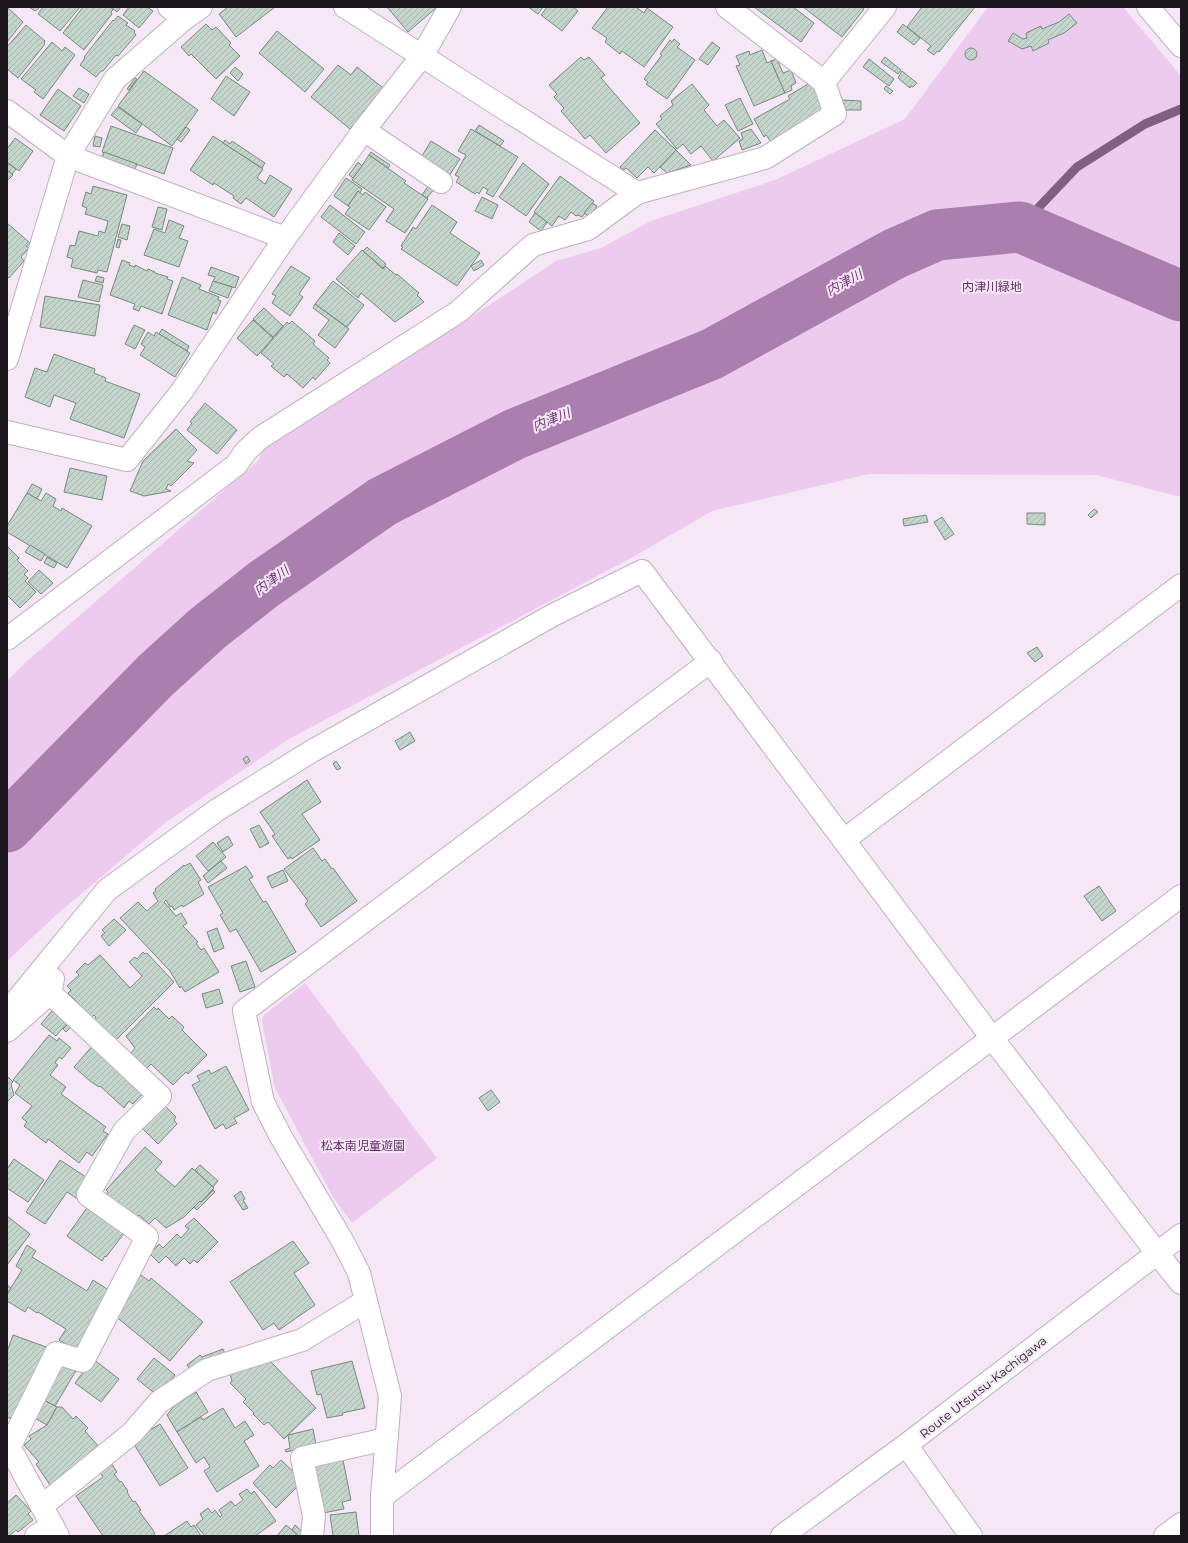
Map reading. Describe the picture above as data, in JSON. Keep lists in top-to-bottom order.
{
  "streets": {
    "street": ["Route Utsutsu-Kachigawa"]
  },
  "water": ["内津川"],
  "parks": ["内津川緑地", "松本南児童遊園"]
}
